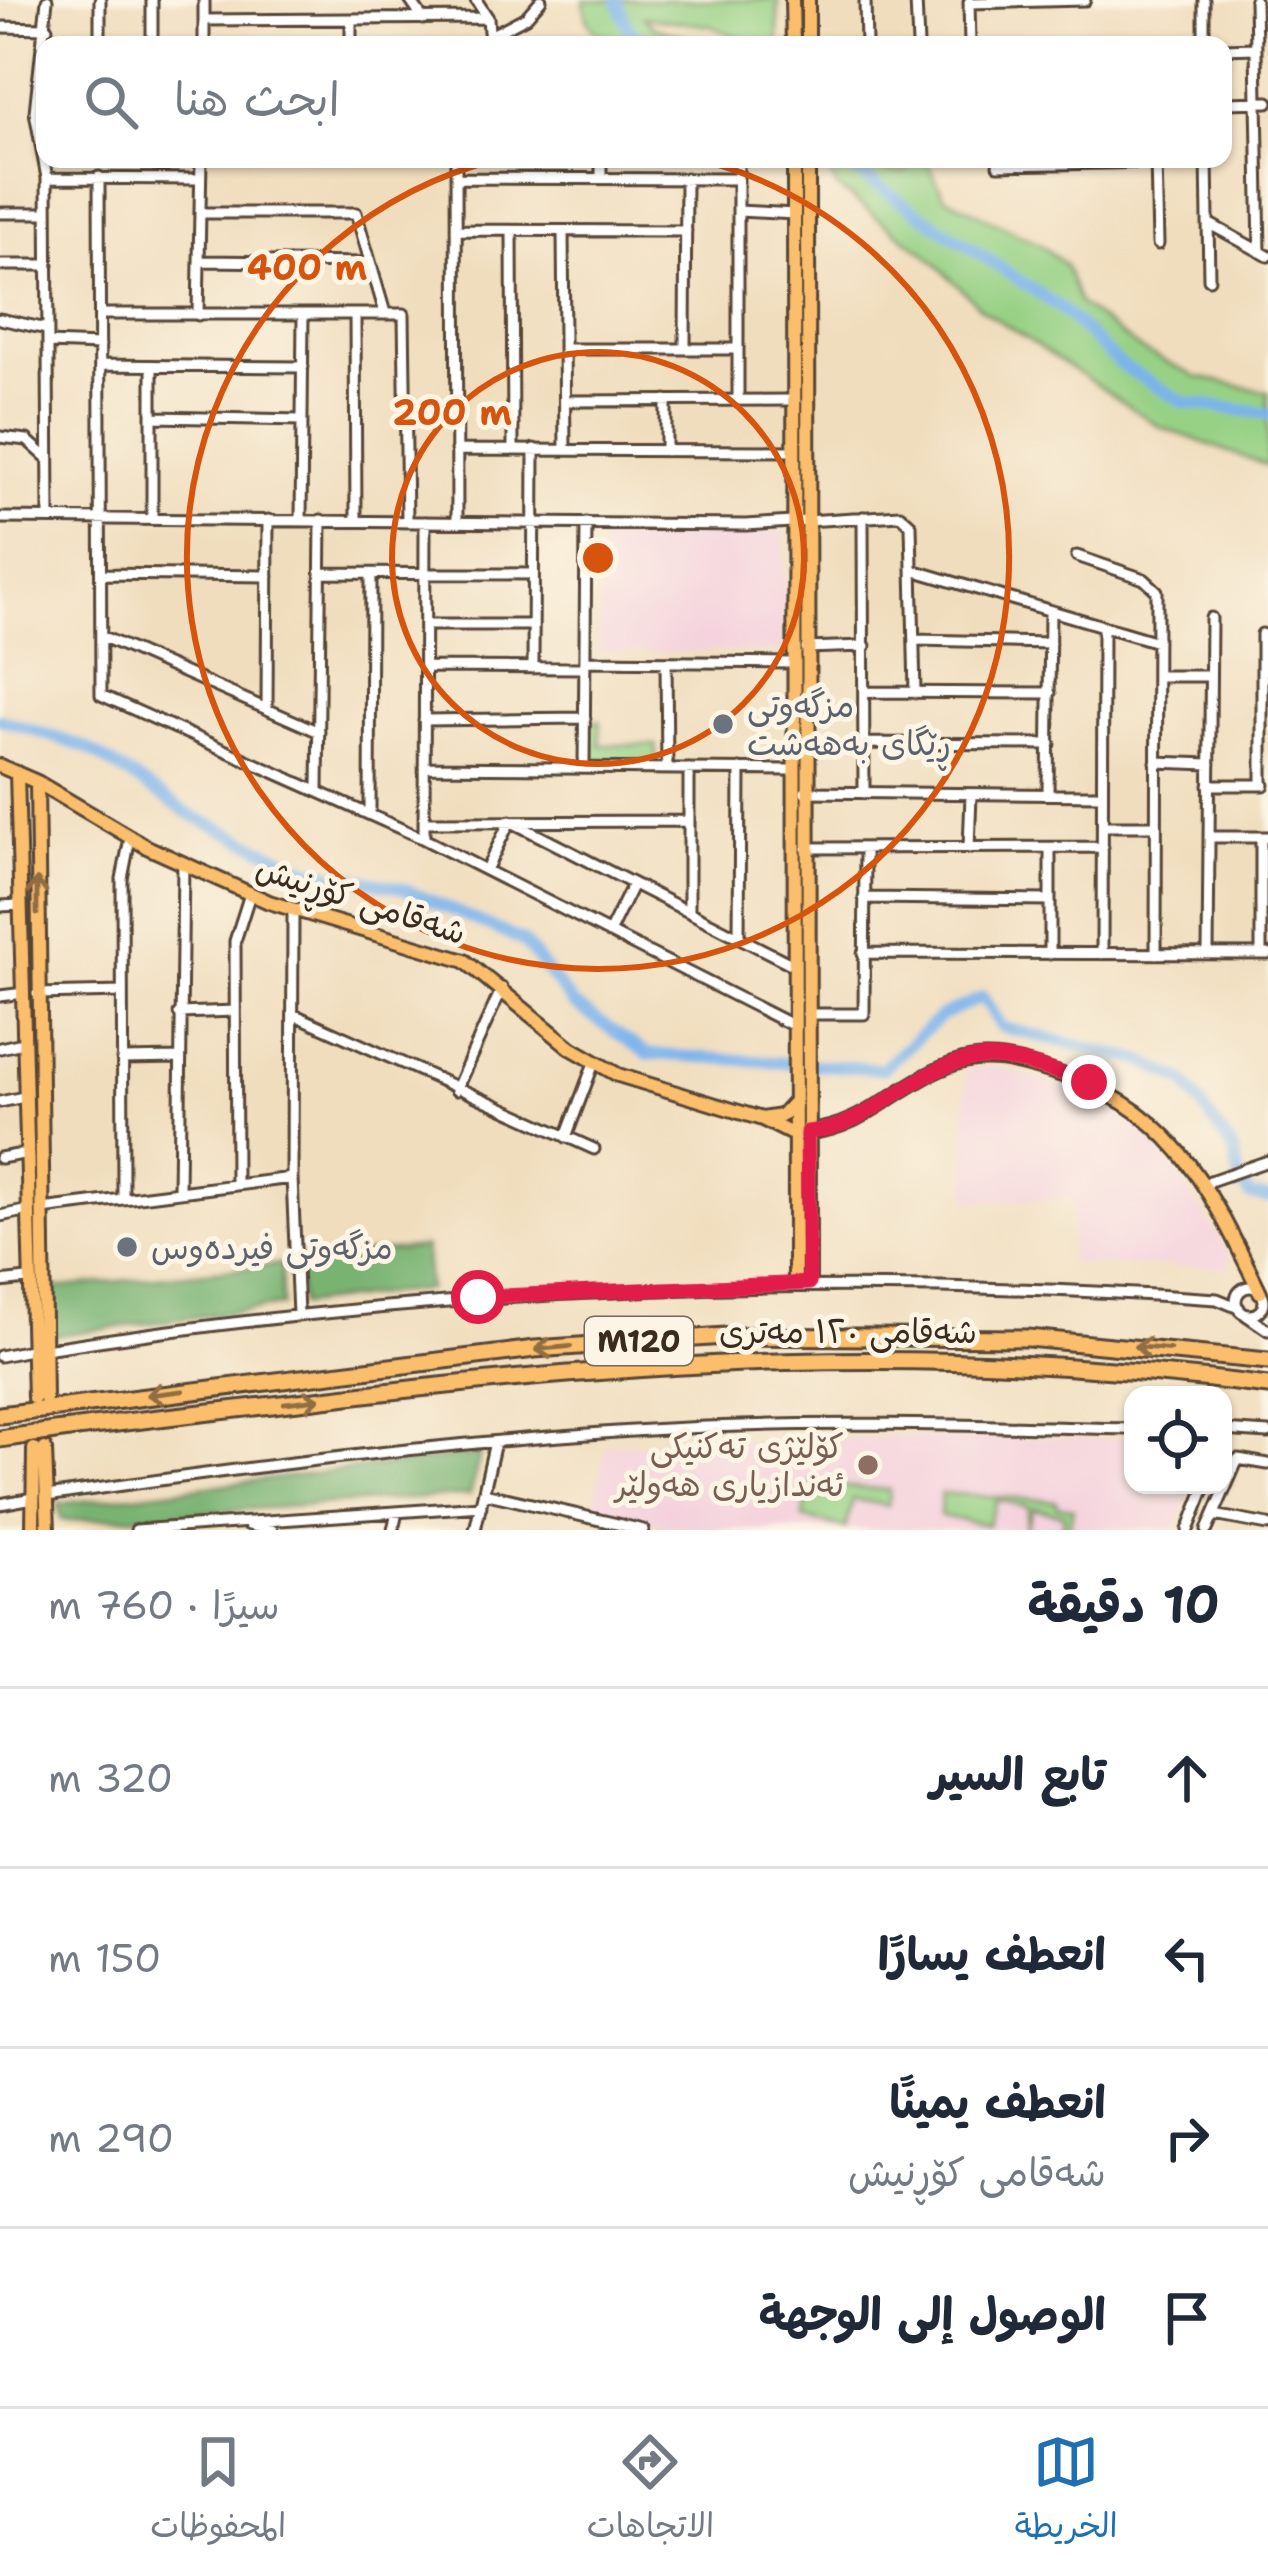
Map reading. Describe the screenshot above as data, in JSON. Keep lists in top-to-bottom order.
{
  "streets": {
    "highway": ["شەقامی ١٢٠ مەتری", "M120"],
    "main road": ["شەقامی کۆڕنیش"]
  },
  "places": ["مزگەوتی ڕێگای بەھەشت", "مزگەوتی فیردەوس", "کۆلێژی تەکنیکی ئەندازیاری هەولێر"],
  "page": {
    "search": "ابحث هنا",
    "heading": ["10 دقيقة", "سيرًا · 760 m"],
    "list": [
      ["تابع السير", "320 m"],
      ["انعطف يسارًا", "150 m"],
      ["انعطف يمينًا", "شەقامی کۆڕنیش", "290 m"],
      "الوصول إلى الوجهة"
    ],
    "nav": ["الخريطة", "الاتجاهات", "المحفوظات"]
  },
  "rings": ["400 m", "200 m"]
}
